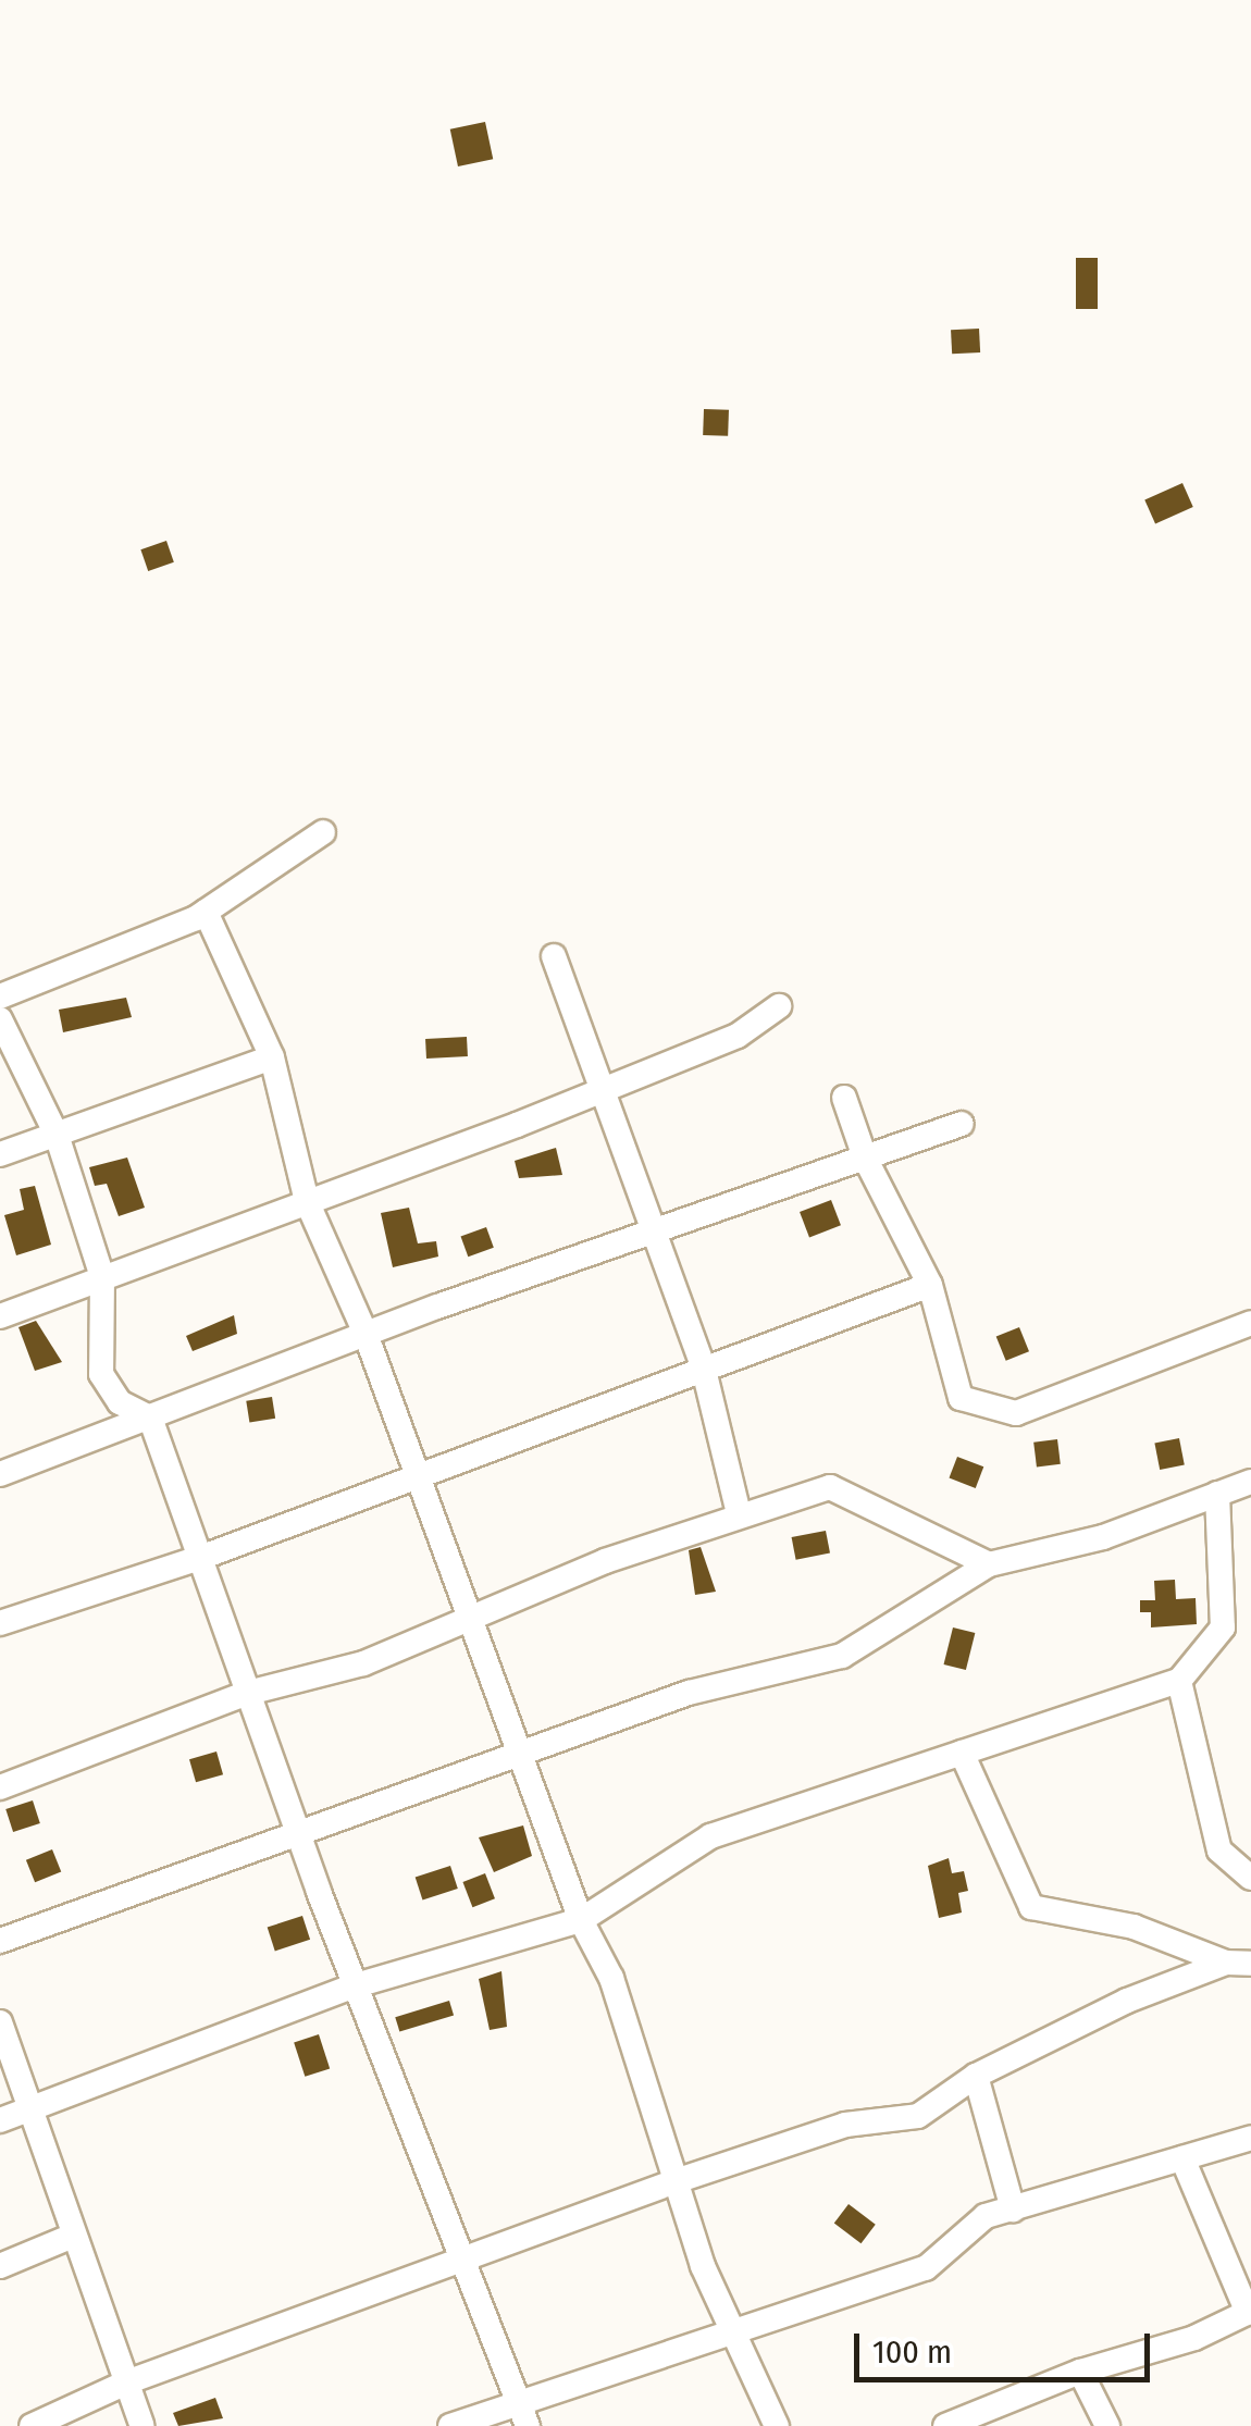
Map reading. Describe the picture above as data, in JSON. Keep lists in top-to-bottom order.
{
  "scale_bar": "100 m"
}
